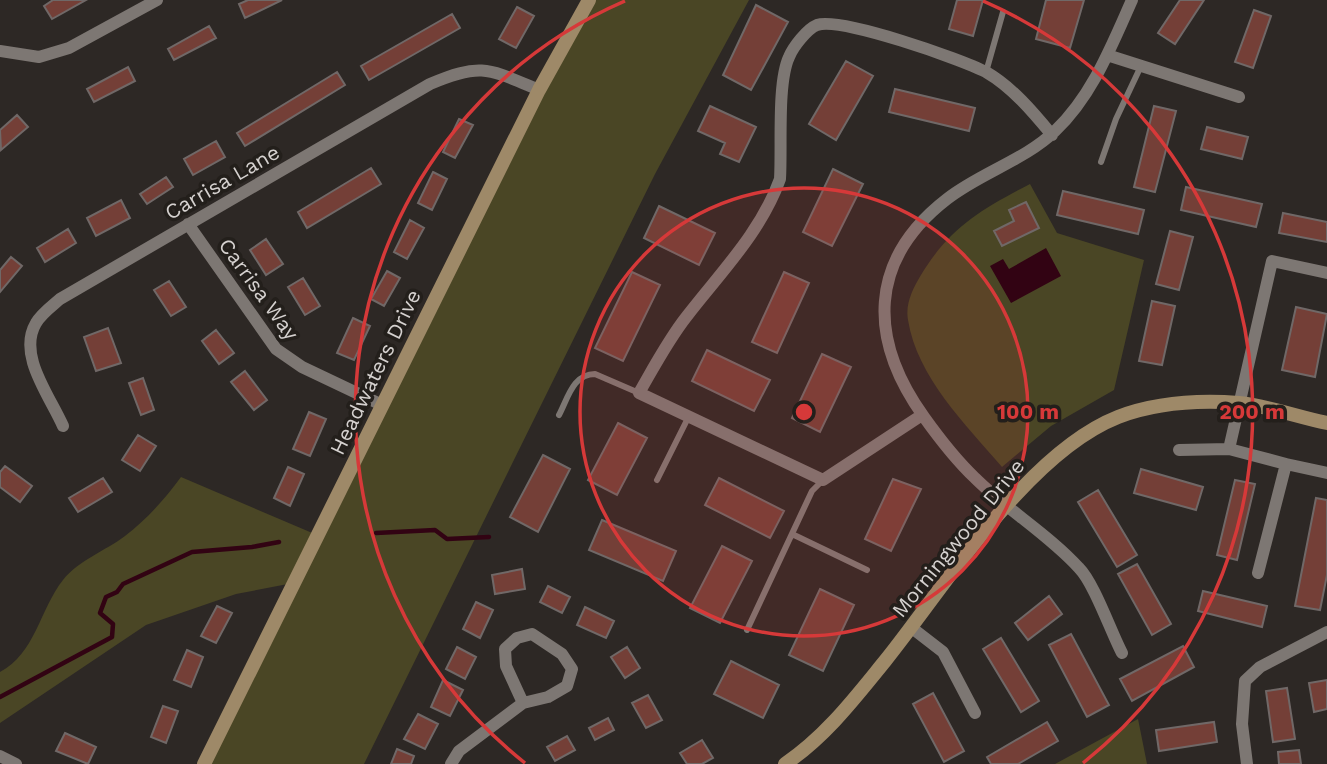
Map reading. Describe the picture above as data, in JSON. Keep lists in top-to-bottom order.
{
  "streets": {
    "street": [
      "Carrisa Lane",
      "Carrisa Way",
      "Headwaters Drive",
      "Morningwood Drive"
    ]
  },
  "crossings": [
    ["Carrisa Lane", "Carrisa Way"],
    ["Carrisa Lane", "Headwaters Drive"],
    ["Carrisa Way", "Headwaters Drive"]
  ],
  "rings": ["100 m", "200 m"]
}
